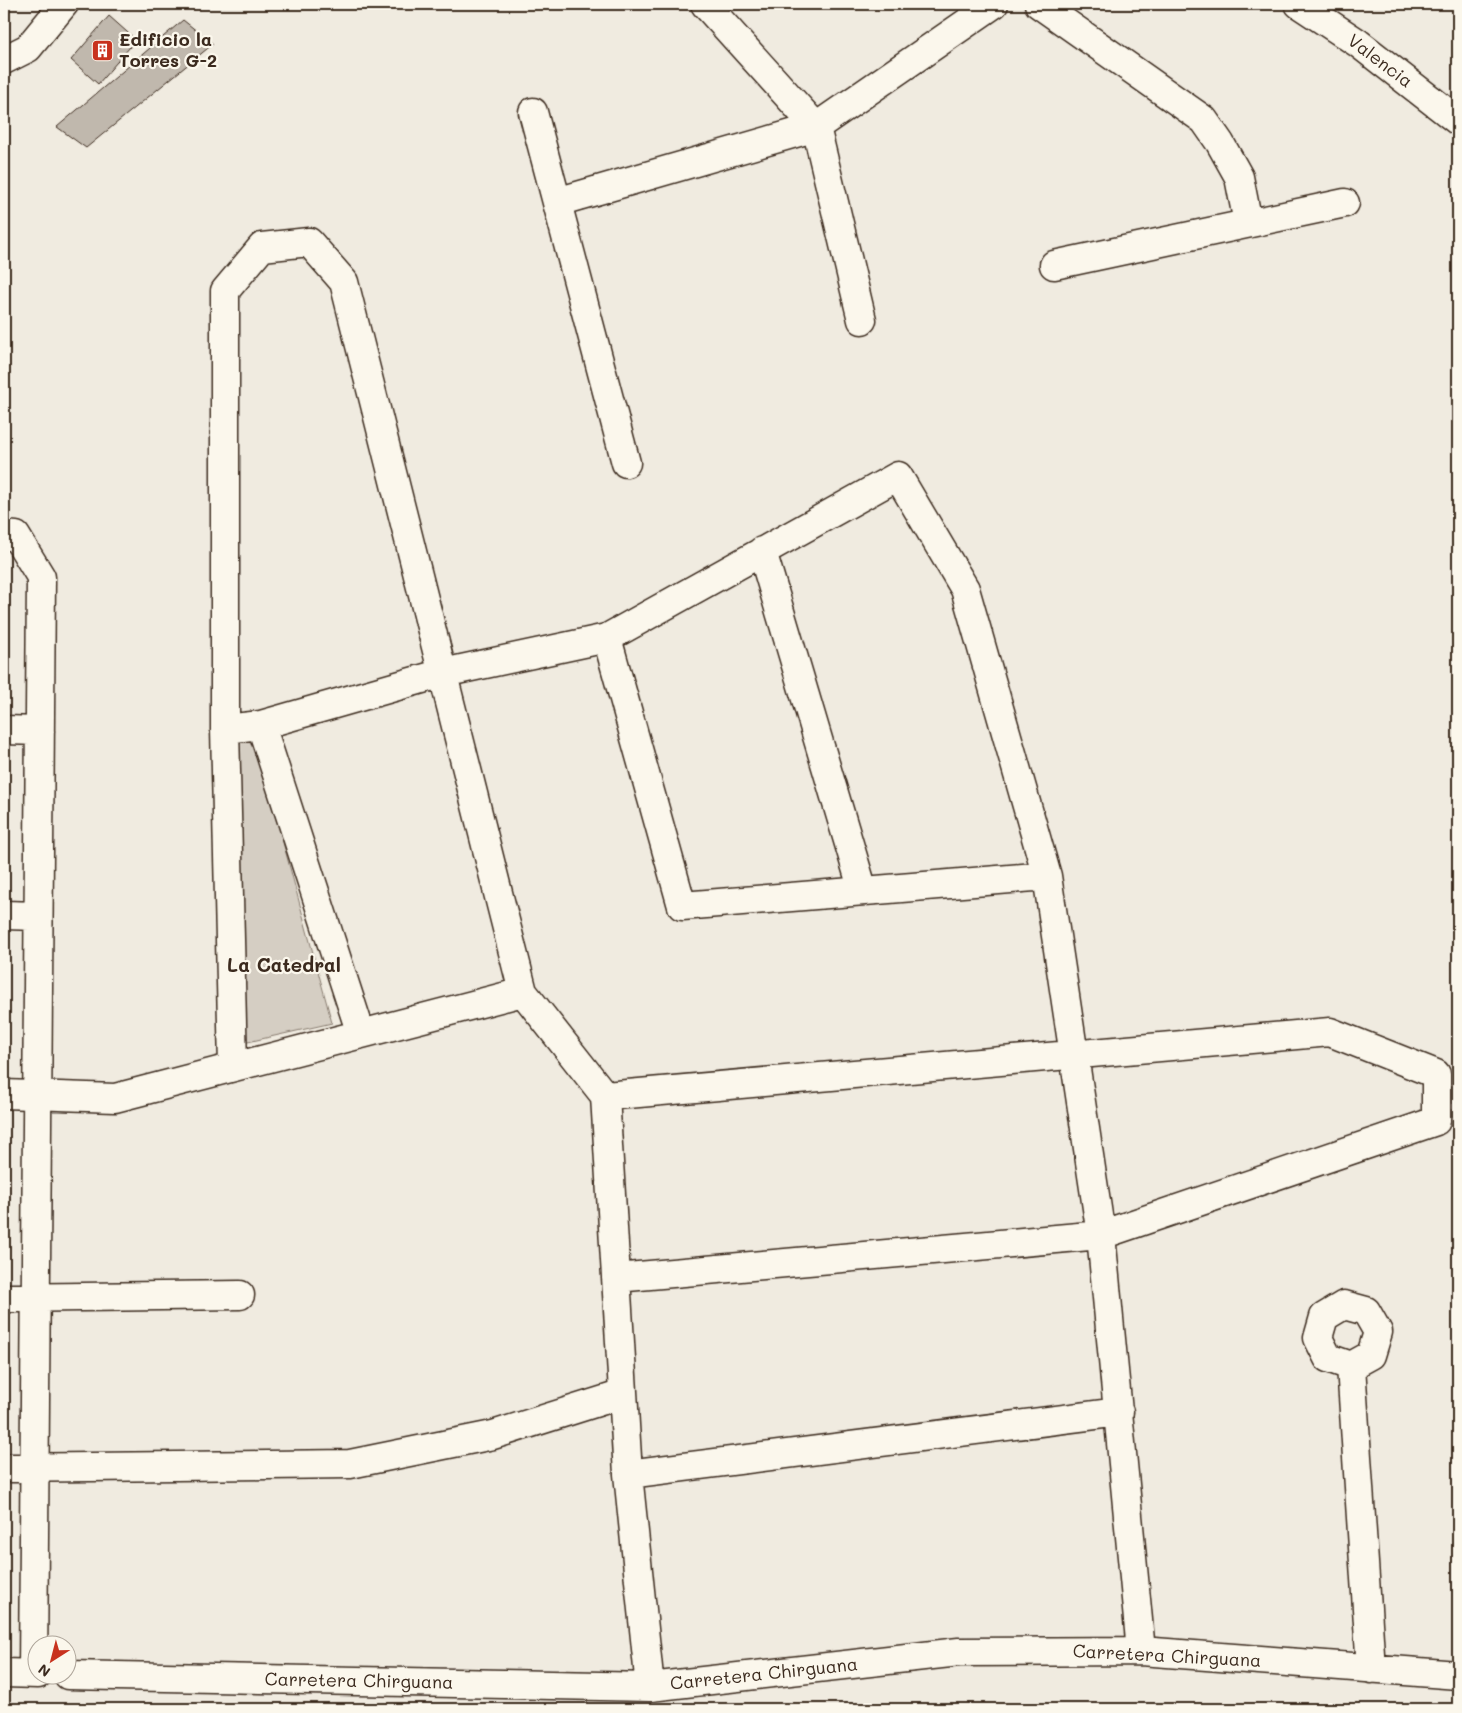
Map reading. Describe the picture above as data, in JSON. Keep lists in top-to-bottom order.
{
  "streets": {
    "street": ["Valencia", "Carretera Chirguana"]
  },
  "districts": ["La Catedral"],
  "places": {
    "building": ["Edificio la Torres G-2"]
  },
  "north": "bottom left"
}
